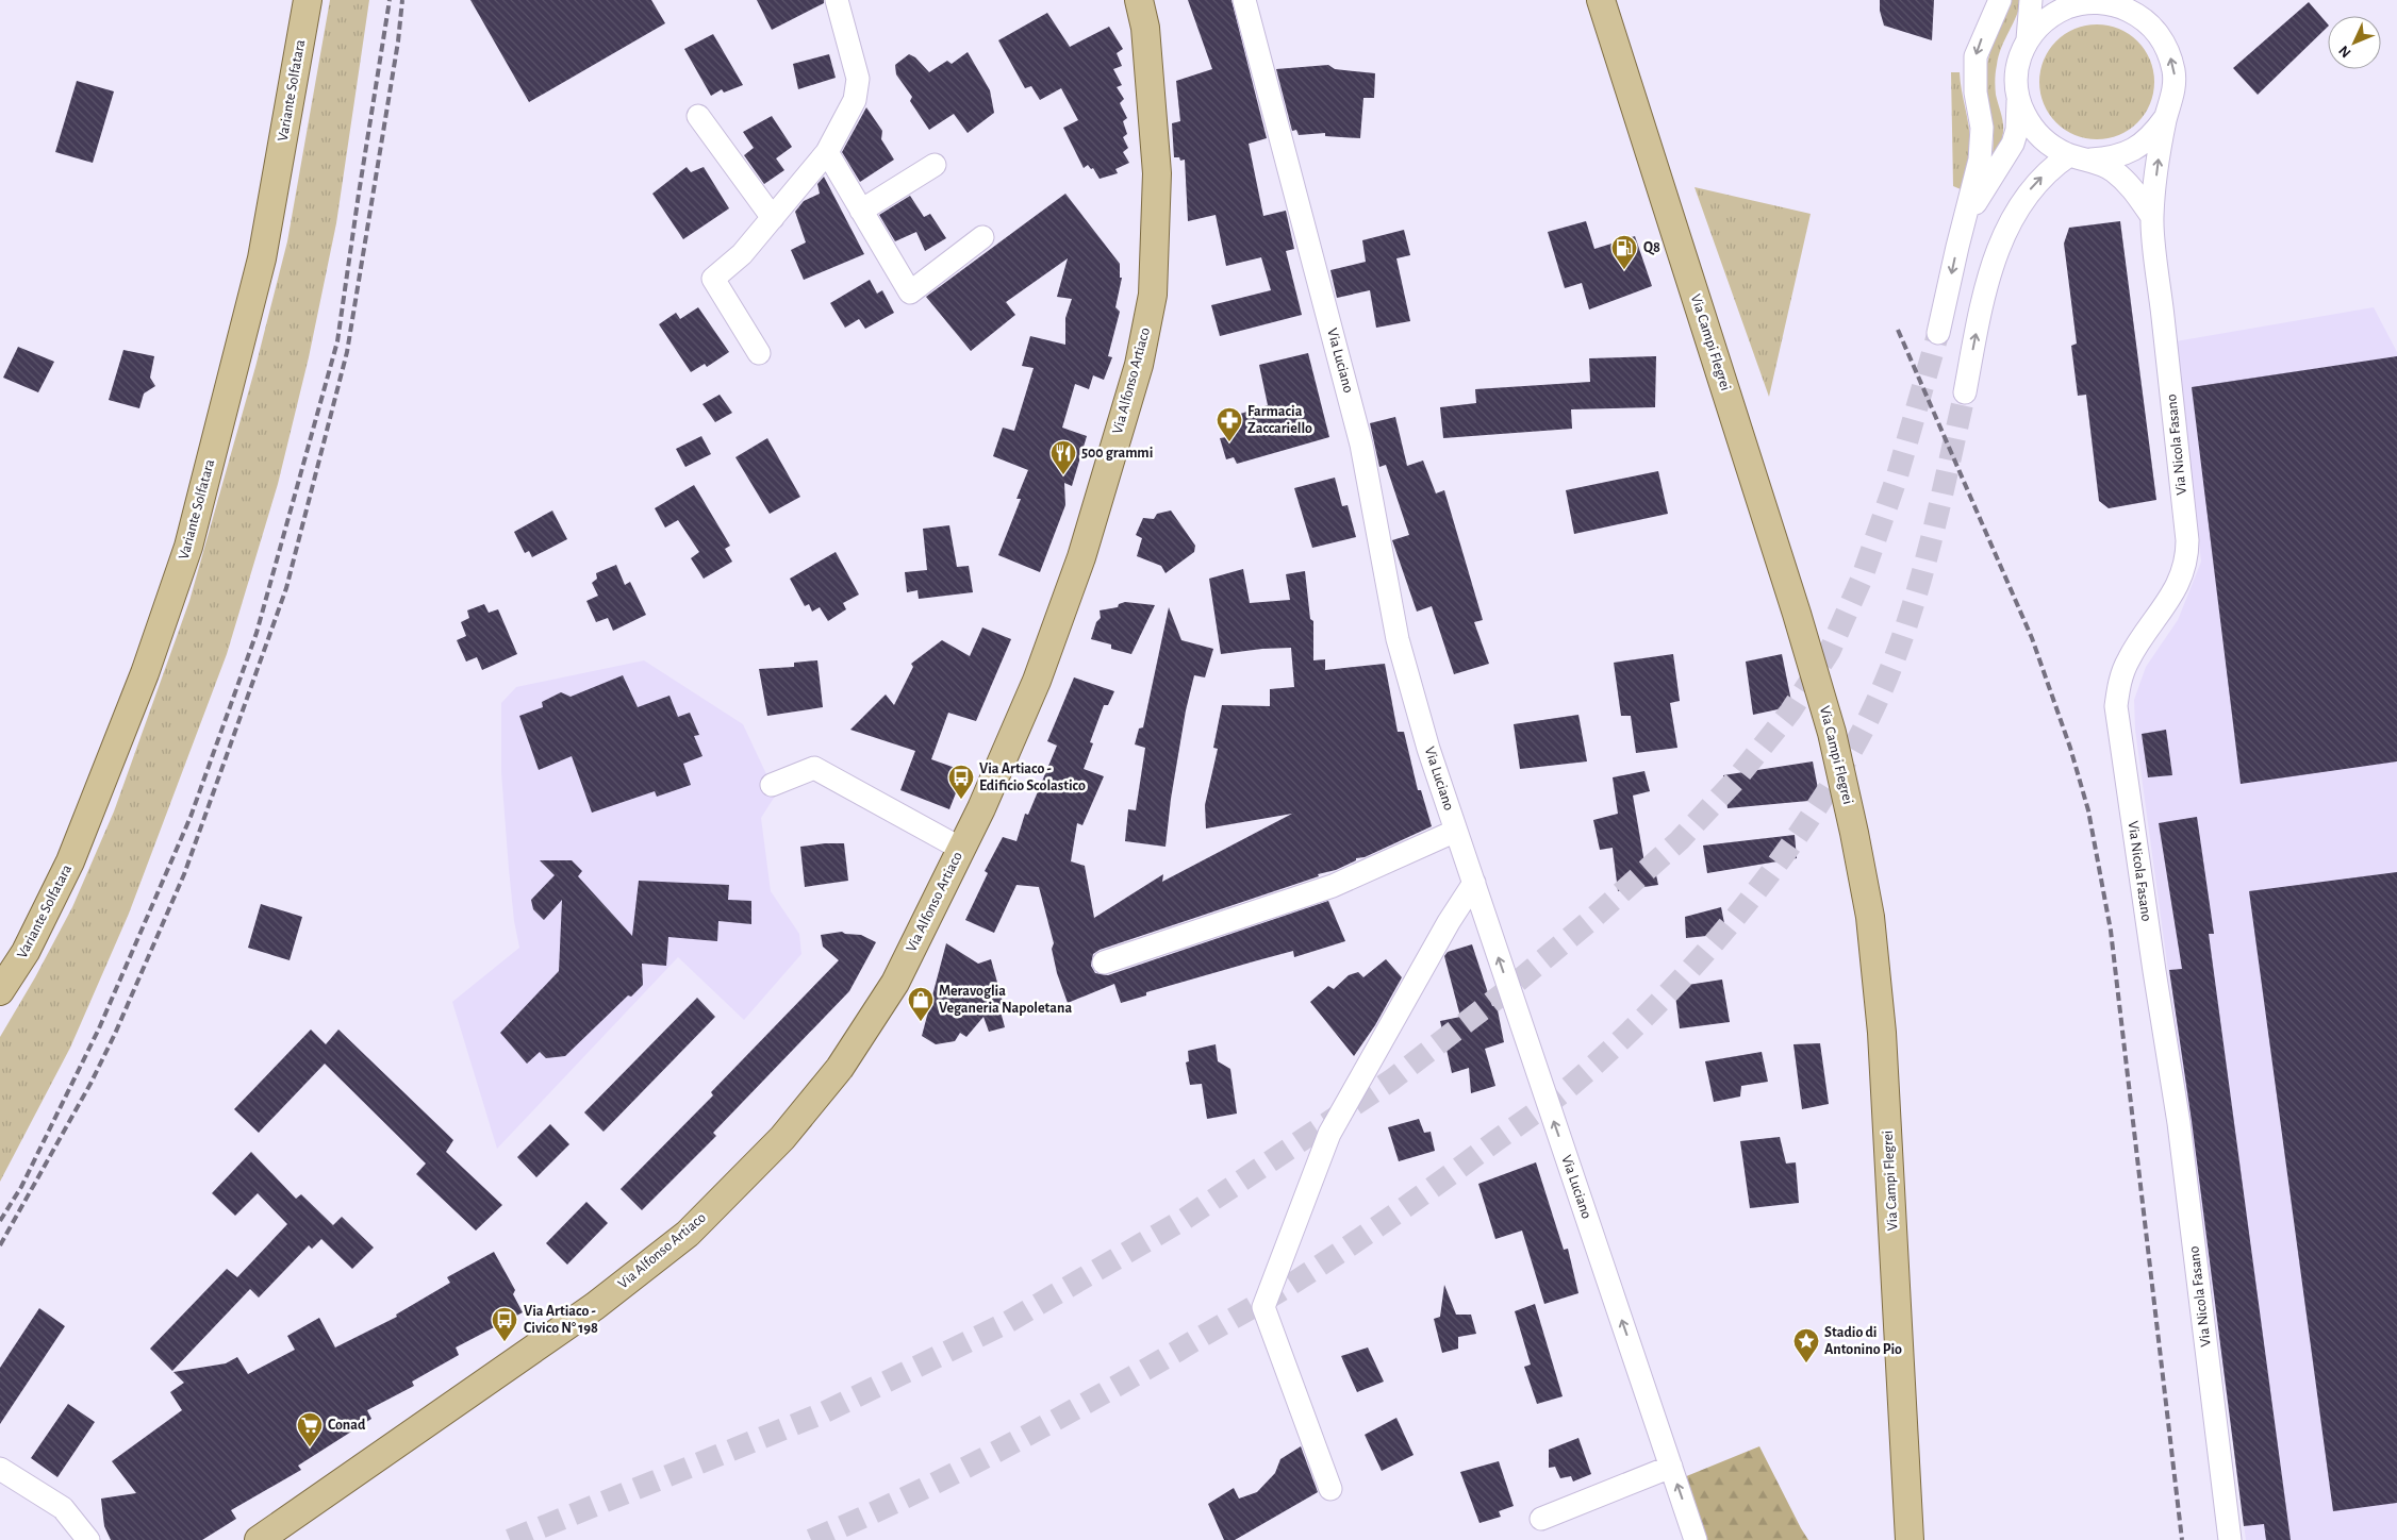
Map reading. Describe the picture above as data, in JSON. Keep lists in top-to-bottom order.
{
  "streets": {
    "main road": ["Variante Solfatara", "Via Campi Flegrei", "Via Alfonso Artiaco"],
    "street": ["Via Luciano", "Via Nicola Fasano"]
  },
  "one_way": ["Via Luciano"],
  "places": {
    "fuel station": ["Q8"],
    "pharmacy": ["Farmacia Zaccariello"],
    "restaurant": ["500 grammi"],
    "bus stop": ["Via Artiaco - Edificio Scolastico", "Via Artiaco - Civico N° 198"],
    "shop": ["Meravoglia Veganeria Napoletana"],
    "place": ["Stadio di Antonino Pio"],
    "supermarket": ["Conad"]
  },
  "north": "bottom left"
}
